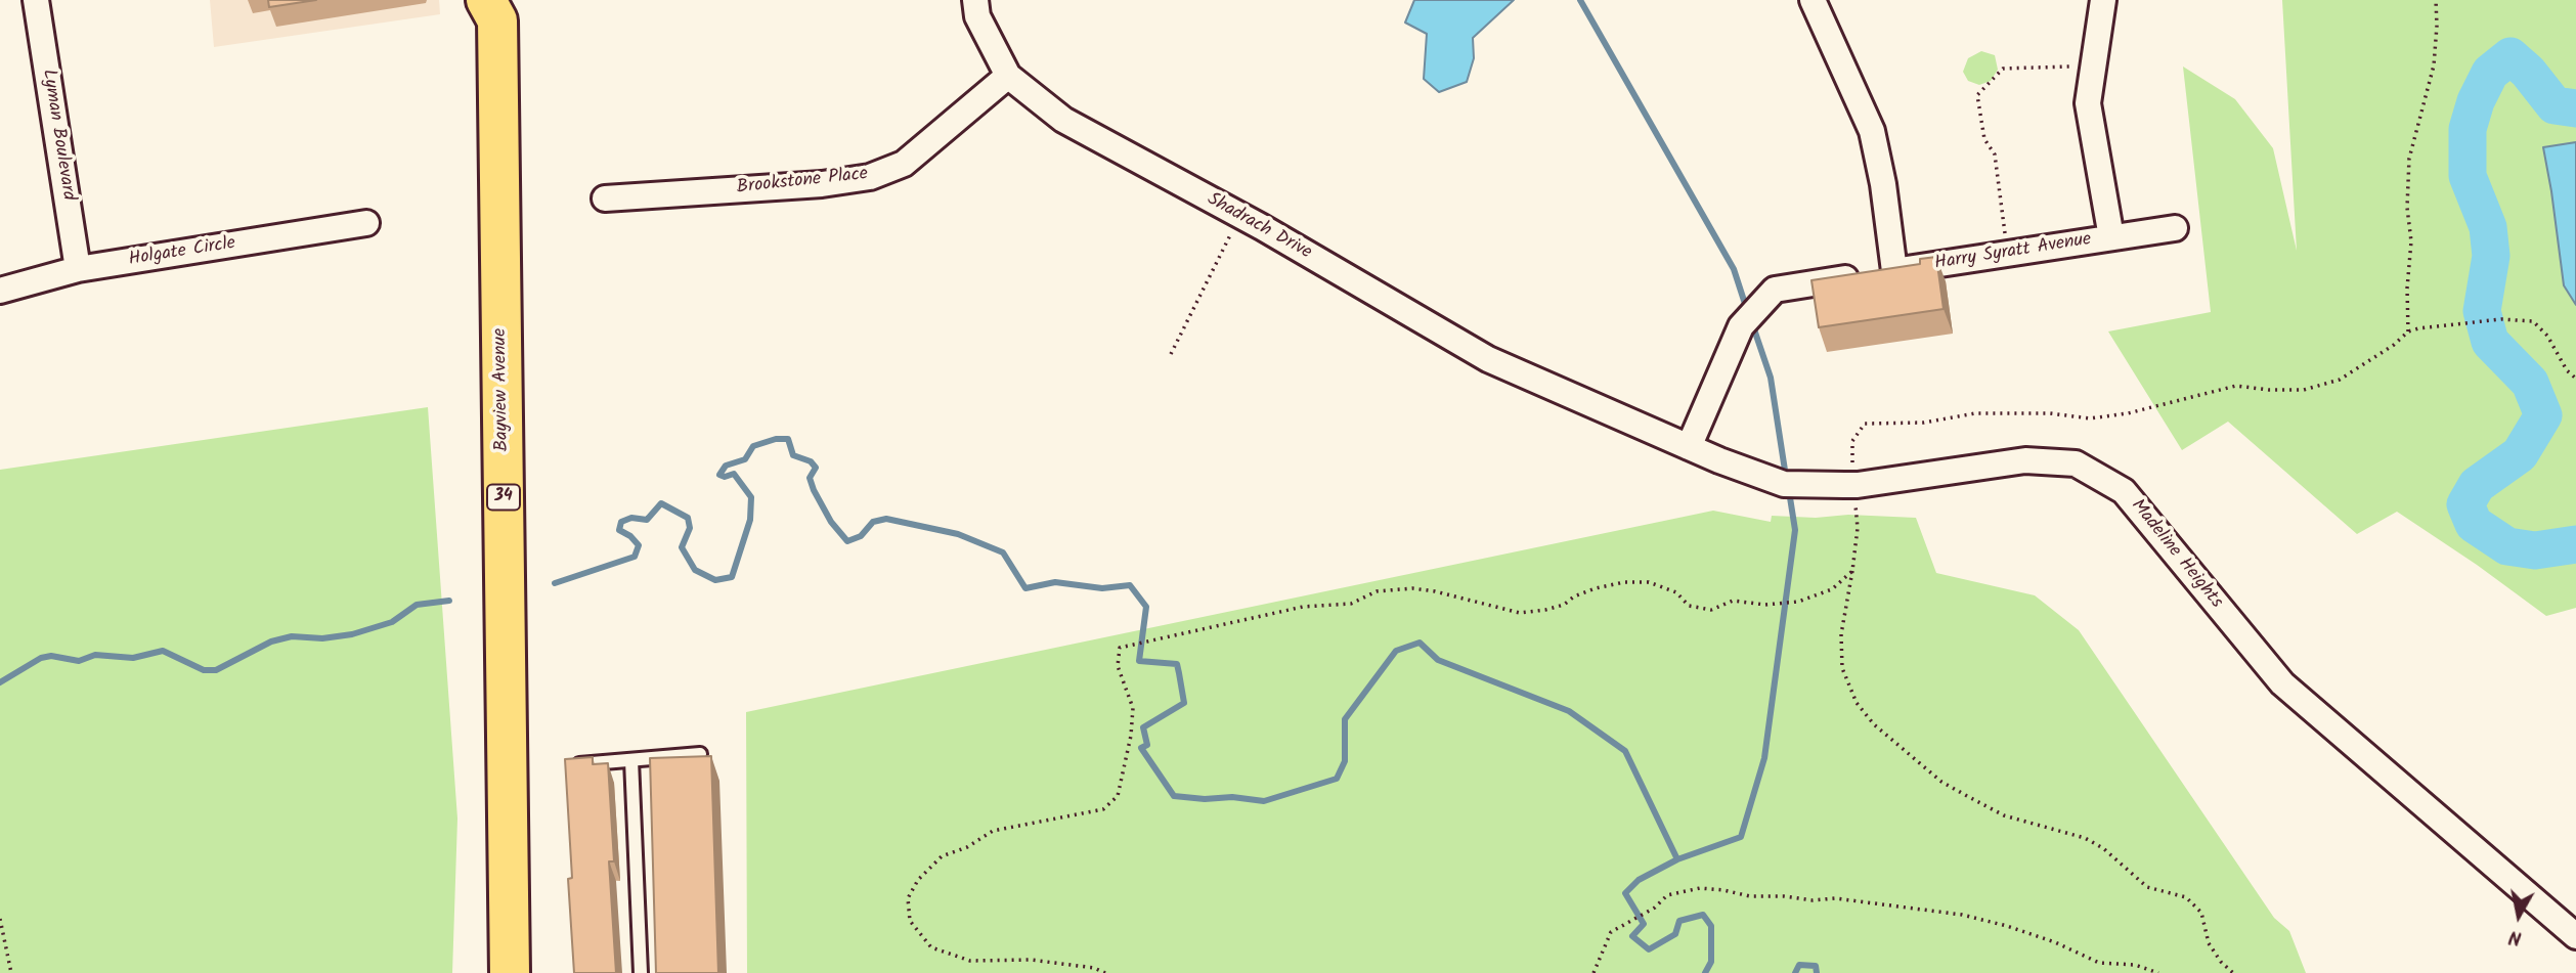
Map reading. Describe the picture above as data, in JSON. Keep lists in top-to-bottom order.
{
  "streets": {
    "main road": ["Bayview Avenue", "34"],
    "street": [
      "Lyman Boulevard",
      "Brookstone Place",
      "Shadrach Drive",
      "Holgate Circle",
      "Harry Syratt Avenue",
      "Madeline Heights"
    ]
  },
  "crossings": [
    ["Lyman Boulevard", "Holgate Circle"],
    ["Brookstone Place", "Shadrach Drive"],
    ["Shadrach Drive", "Madeline Heights"],
    ["Harry Syratt Avenue", "Madeline Heights"]
  ],
  "north": "bottom"
}
